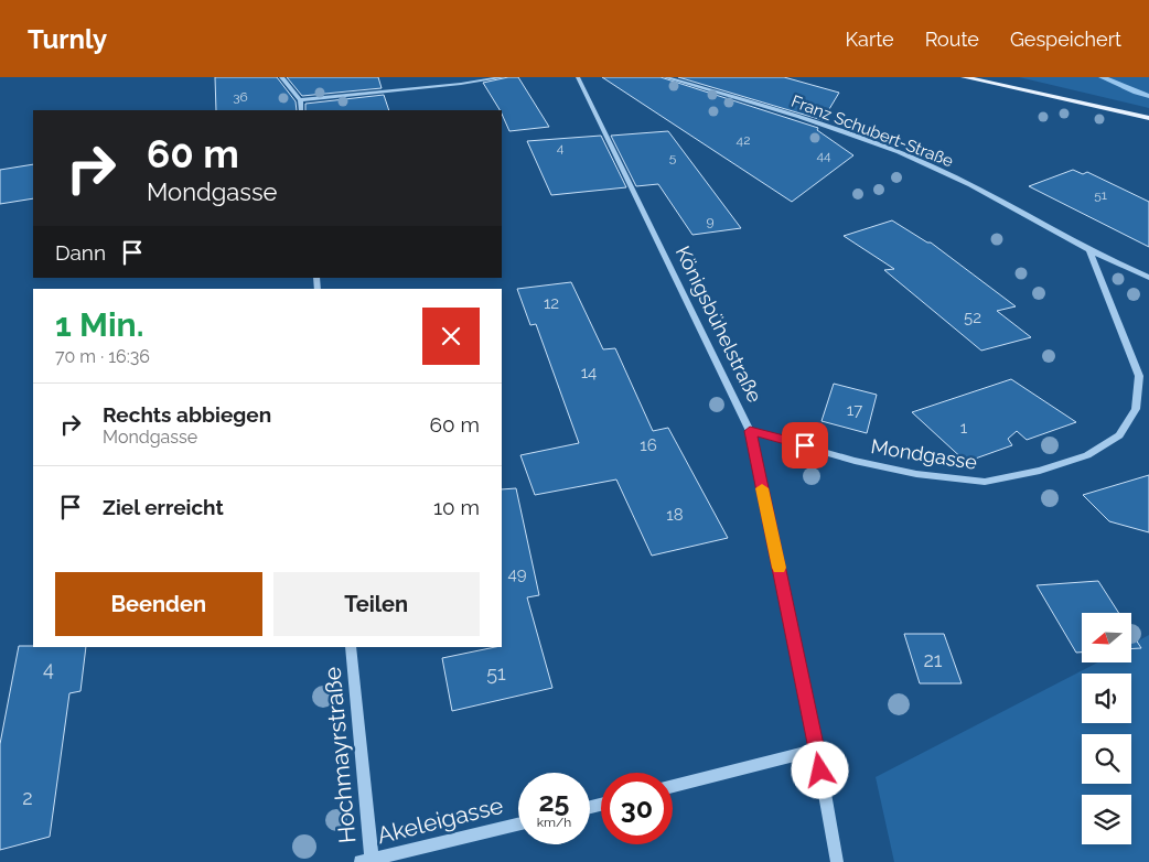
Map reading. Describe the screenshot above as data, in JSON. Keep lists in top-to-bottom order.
{
  "streets": {
    "street": [
      "Franz Schubert-Straße",
      "Königsbühelstraße",
      "Mondgasse",
      "Hochmayrstraße",
      "Akeleigasse"
    ]
  },
  "crossings": [
    ["Franz Schubert-Straße", "Mondgasse"],
    ["Königsbühelstraße", "Mondgasse"],
    ["Hochmayrstraße", "Akeleigasse"]
  ],
  "house_numbers": [
    "36",
    "42",
    "4",
    "44",
    "5",
    "51",
    "9",
    "12",
    "52",
    "14",
    "17",
    "1",
    "16",
    "18",
    "49",
    "21",
    "4",
    "51",
    "2"
  ],
  "north": "left",
  "page": {
    "header": "Turnly",
    "nav": ["Karte", "Route", "Gespeichert"],
    "turn": ["60 m", "Mondgasse"],
    "then": "Dann",
    "heading": ["1 Min.", "70 m · 16:36"],
    "list": [
      {
        "name": "Rechts abbiegen",
        "note": "Mondgasse",
        "value": "60 m"
      },
      {
        "name": "Ziel erreicht",
        "value": "10 m"
      }
    ],
    "buttons": ["Beenden", "Teilen"],
    "speed": "25 km/h",
    "limit": "30"
  }
}
